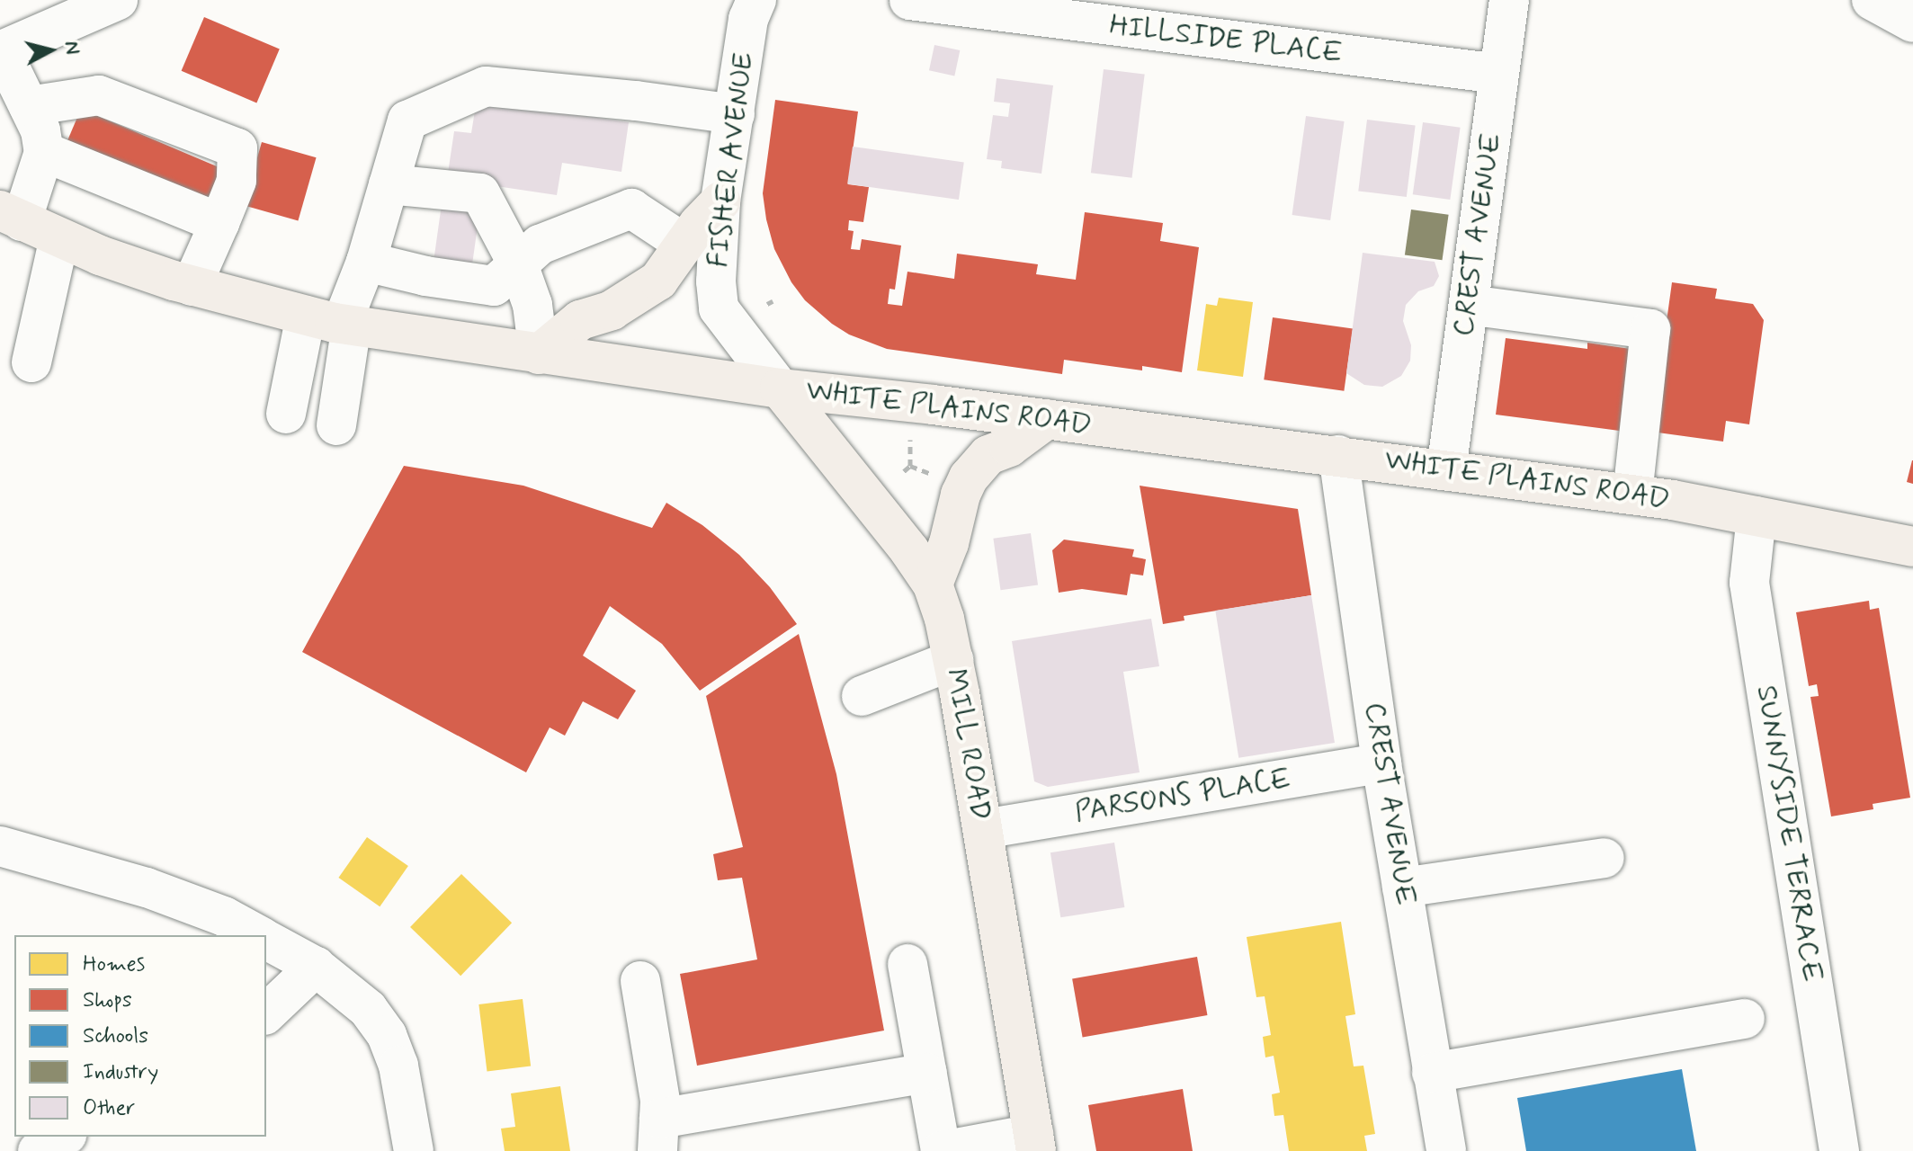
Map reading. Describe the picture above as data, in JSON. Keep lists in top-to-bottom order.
{
  "streets": {
    "main road": ["WHITE PLAINS ROAD", "MILL ROAD"],
    "street": [
      "HILLSIDE PLACE",
      "FISHER AVENUE",
      "CREST AVENUE",
      "PARSONS PLACE",
      "SUNNYSIDE TERRACE"
    ]
  },
  "crossings": [
    ["HILLSIDE PLACE", "CREST AVENUE"],
    ["FISHER AVENUE", "WHITE PLAINS ROAD"],
    ["FISHER AVENUE", "MILL ROAD"],
    ["CREST AVENUE", "WHITE PLAINS ROAD"],
    ["CREST AVENUE", "PARSONS PLACE"],
    ["WHITE PLAINS ROAD", "MILL ROAD"],
    ["WHITE PLAINS ROAD", "SUNNYSIDE TERRACE"],
    ["MILL ROAD", "PARSONS PLACE"]
  ],
  "legend": [
    "Homes",
    "Shops",
    "Schools",
    "Industry",
    "Other"
  ],
  "north": "right"
}
